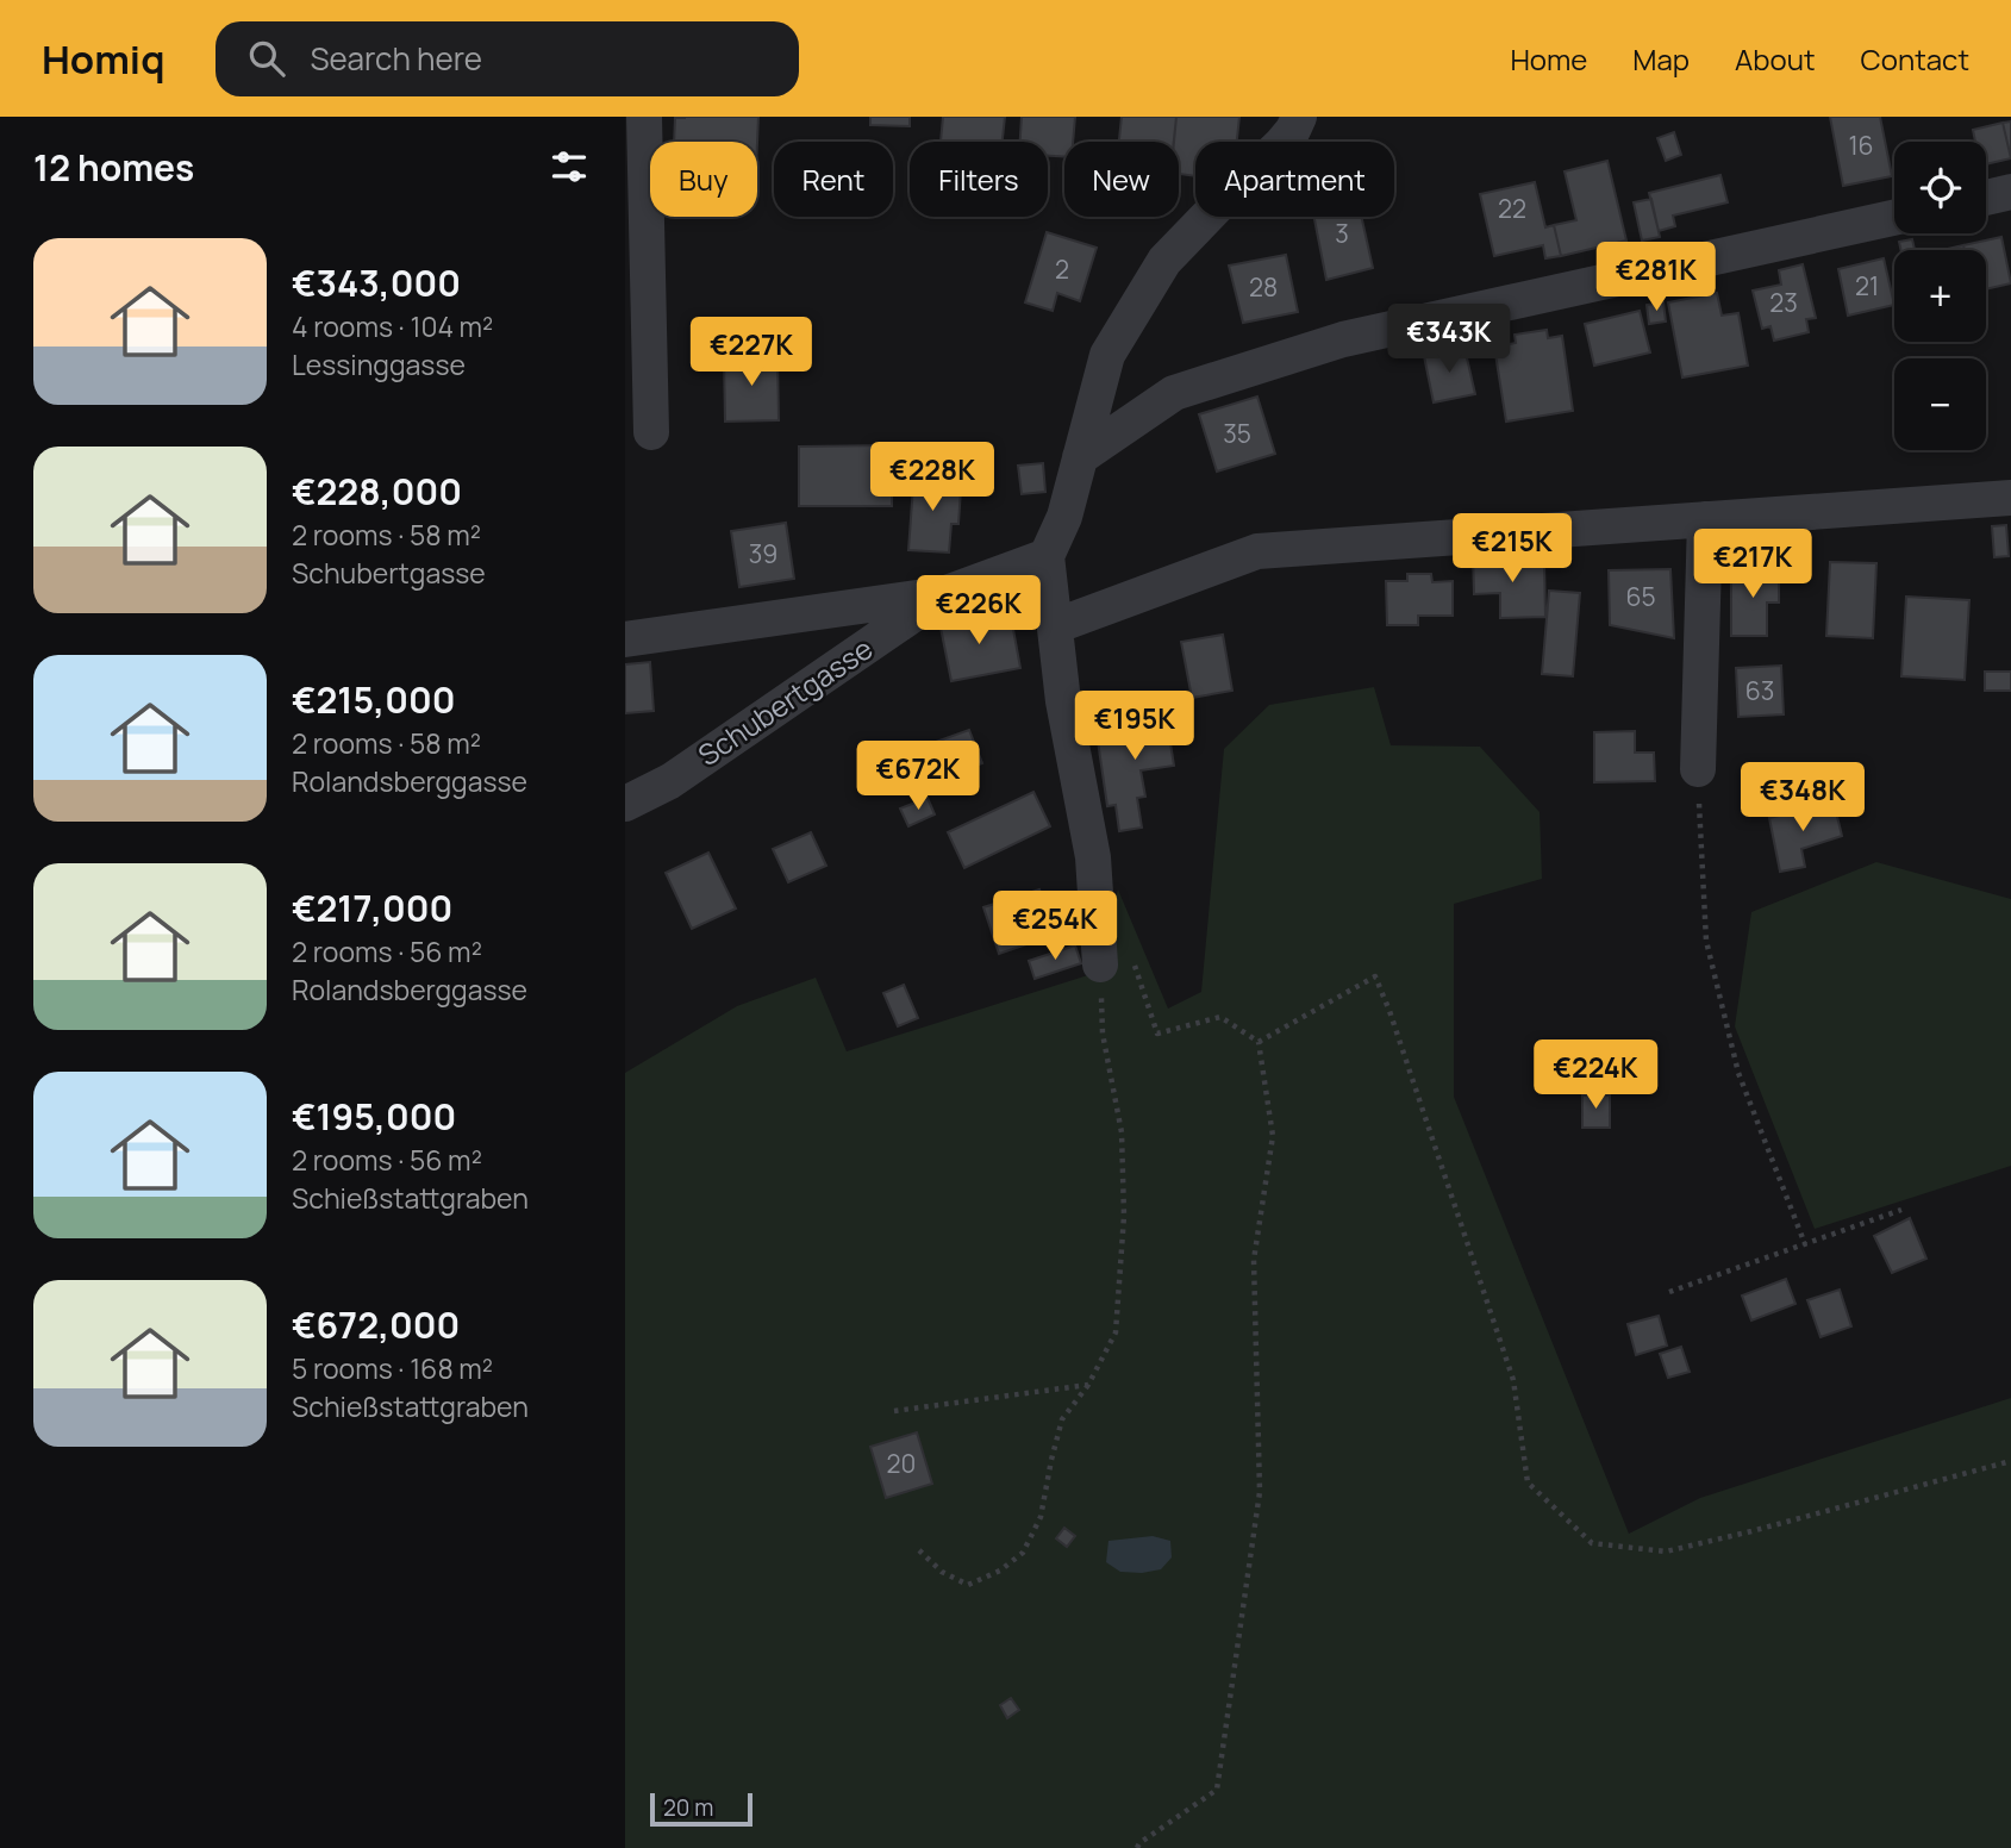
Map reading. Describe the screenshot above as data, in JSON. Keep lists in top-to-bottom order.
{
  "streets": {
    "street": ["Schubertgasse"]
  },
  "house_numbers": [
    "16",
    "22",
    "3",
    "2",
    "21",
    "28",
    "23",
    "35",
    "39",
    "65",
    "63",
    "20"
  ],
  "scale_bar": "20 m",
  "page": {
    "header": "Homiq",
    "search": "Search here",
    "nav": [
      "Home",
      "Map",
      "About",
      "Contact"
    ],
    "heading": "12 homes",
    "map_buttons": ["+", "−"],
    "chip": [
      "Buy",
      "Rent",
      "Filters",
      "New",
      "Apartment"
    ],
    "list": [
      {
        "name": "€343,000",
        "note": "4 rooms · 104 m² · Lessinggasse"
      },
      {
        "name": "€228,000",
        "note": "2 rooms · 58 m² · Schubertgasse"
      },
      {
        "name": "€215,000",
        "note": "2 rooms · 58 m² · Rolandsberggasse"
      },
      {
        "name": "€217,000",
        "note": "2 rooms · 56 m² · Rolandsberggasse"
      },
      {
        "name": "€195,000",
        "note": "2 rooms · 56 m² · Schießstattgraben"
      },
      {
        "name": "€672,000",
        "note": "5 rooms · 168 m² · Schießstattgraben"
      }
    ],
    "price": [
      "€281K",
      "€343K",
      "€227K",
      "€228K",
      "€215K",
      "€217K",
      "€226K",
      "€195K",
      "€672K",
      "€348K",
      "€254K",
      "€224K"
    ],
    "scale": "20 m"
  }
}
